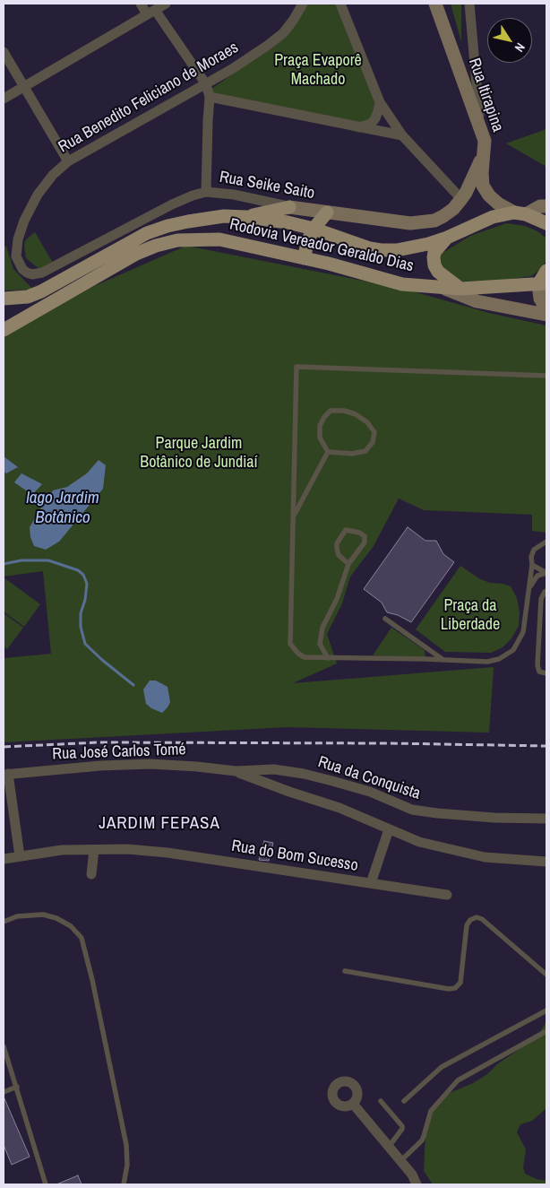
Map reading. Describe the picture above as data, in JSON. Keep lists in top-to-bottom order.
{
  "streets": {
    "main road": ["Rua Itirapina", "Rua Seike Saito", "Rodovia Vereador Geraldo Dias"],
    "street": [
      "Rua Benedito Feliciano de Moraes",
      "Rua José Carlos Tomé",
      "Rua da Conquista",
      "Rua do Bom Sucesso"
    ]
  },
  "crossings": [
    ["Rua Itirapina", "Rua Seike Saito"],
    ["Rua Benedito Feliciano de Moraes", "Rua Seike Saito"],
    ["Rua José Carlos Tomé", "Rua da Conquista"]
  ],
  "districts": ["JARDIM FEPASA"],
  "water": ["lago Jardim Botânico"],
  "parks": ["Praça Evaporê Machado", "Parque Jardim Botânico de Jundiaí", "Praça da Liberdade"],
  "north": "bottom right"
}
